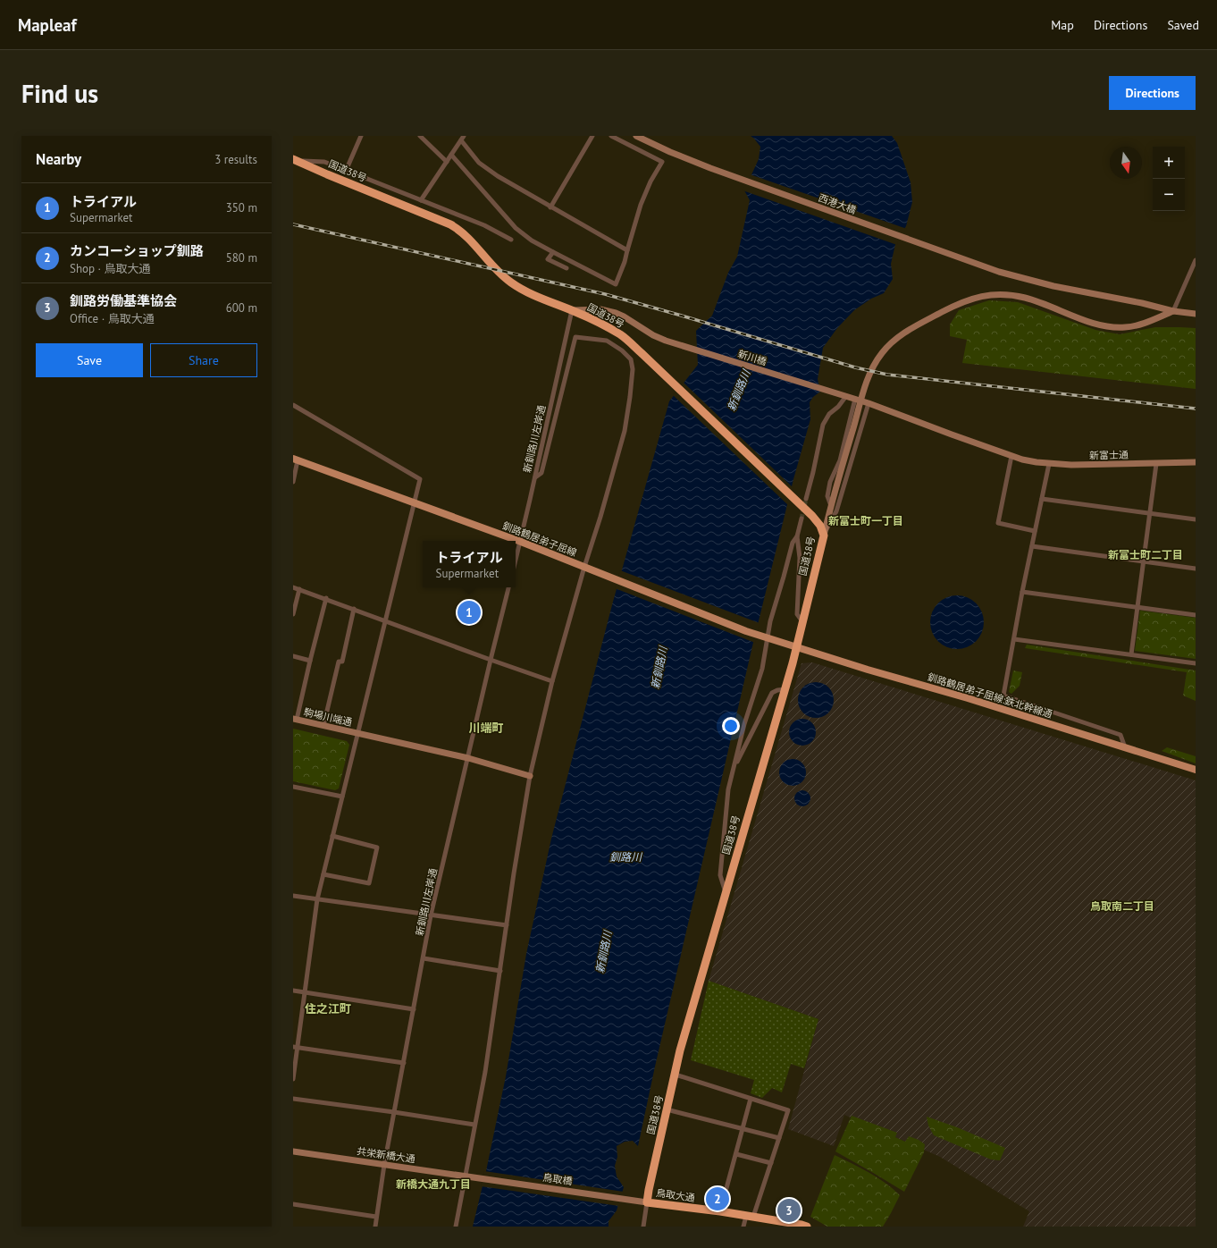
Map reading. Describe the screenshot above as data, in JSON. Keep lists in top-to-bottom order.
{
  "streets": {
    "highway": ["国道38号", "鳥取大通"],
    "main road": ["釧路鶴居弟子屈線", "釧路鶴居弟子屈線:鉄北幹線通"],
    "street": [
      "西港大橋",
      "新川橋",
      "新釧路川左岸通",
      "新富士通",
      "駒場川端通",
      "共栄新橋大通",
      "鳥取橋"
    ]
  },
  "crossings": [
    ["国道38号", "新川橋"],
    ["国道38号", "新釧路川左岸通"],
    ["国道38号", "釧路鶴居弟子屈線:鉄北幹線通"],
    ["国道38号", "鳥取橋"],
    ["国道38号", "鳥取大通"],
    ["新川橋", "新釧路川左岸通"],
    ["新川橋", "新富士通"],
    ["新釧路川左岸通", "釧路鶴居弟子屈線"],
    ["新釧路川左岸通", "駒場川端通"],
    ["新釧路川左岸通", "共栄新橋大通"],
    ["釧路鶴居弟子屈線", "釧路鶴居弟子屈線:鉄北幹線通"],
    ["共栄新橋大通", "鳥取橋"],
    ["鳥取橋", "鳥取大通"]
  ],
  "districts": [
    "新富士町一丁目",
    "新富士町二丁目",
    "川端町",
    "鳥取南二丁目",
    "住之江町",
    "新橋大通九丁目"
  ],
  "water": ["新釧路川", "釧路川"],
  "north": "bottom",
  "page": {
    "header": "Mapleaf",
    "nav": ["Map", "Directions", "Saved"],
    "buttons": [
      "Directions",
      ["Save", "Share"]
    ],
    "title": "Find us",
    "heading": ["Nearby", "3 results"],
    "map_buttons": ["+", "−"],
    "list": [
      {
        "mark": "1",
        "name": "トライアル",
        "note": "Supermarket",
        "value": "350 m"
      },
      {
        "mark": "2",
        "name": "カンコーショップ釧路",
        "note": "Shop · 鳥取大通",
        "value": "580 m"
      },
      {
        "mark": "3",
        "name": "釧路労働基準協会",
        "note": "Office · 鳥取大通",
        "value": "600 m"
      }
    ],
    "popup": ["トライアル", "Supermarket"],
    "pins": ["1", "2", "3"]
  }
}
